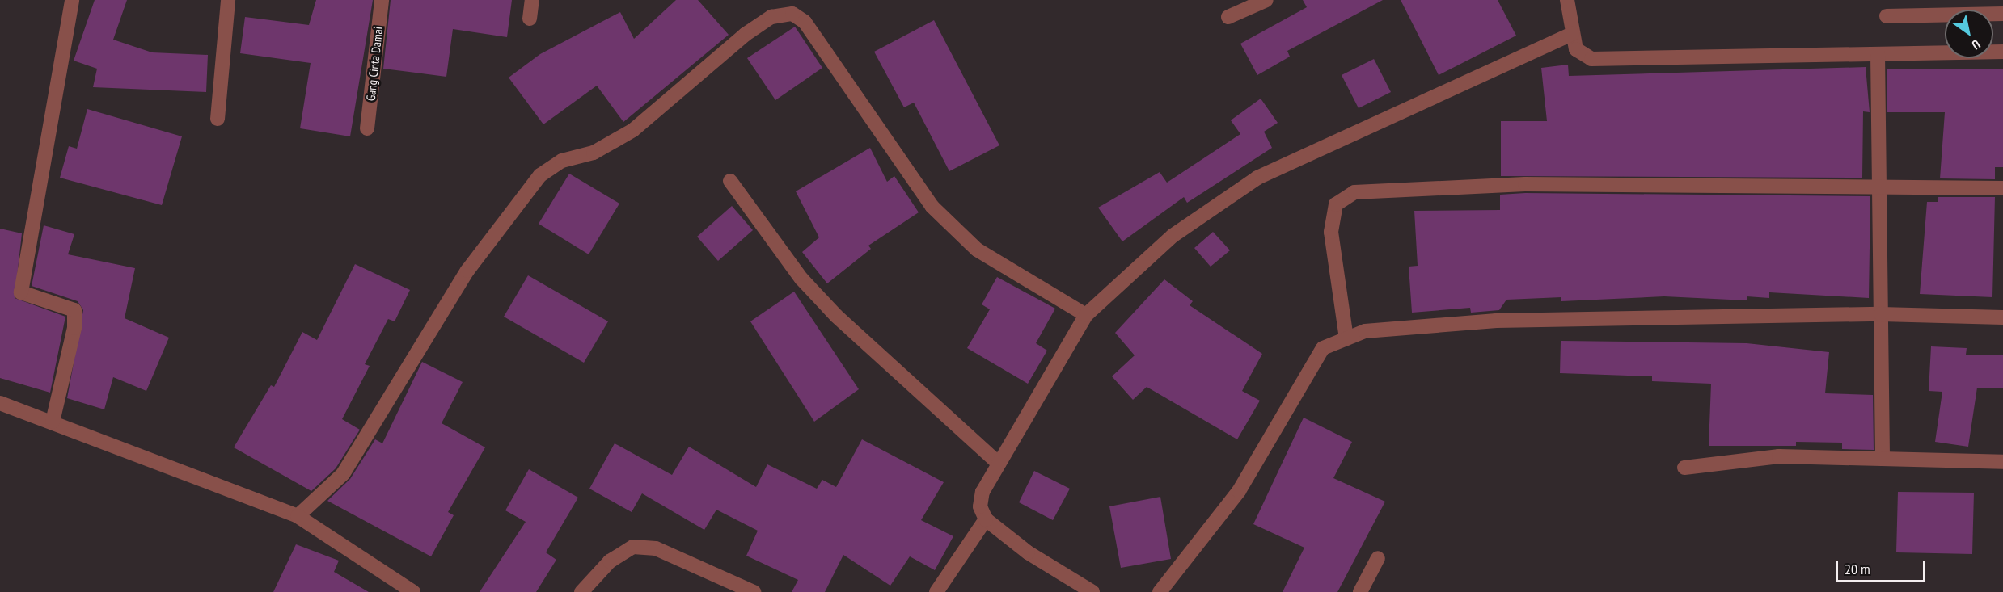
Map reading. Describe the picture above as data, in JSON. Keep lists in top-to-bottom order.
{
  "streets": {
    "street": ["Gang Cinta Damai"]
  },
  "scale_bar": "20 m",
  "north": "bottom right"
}
